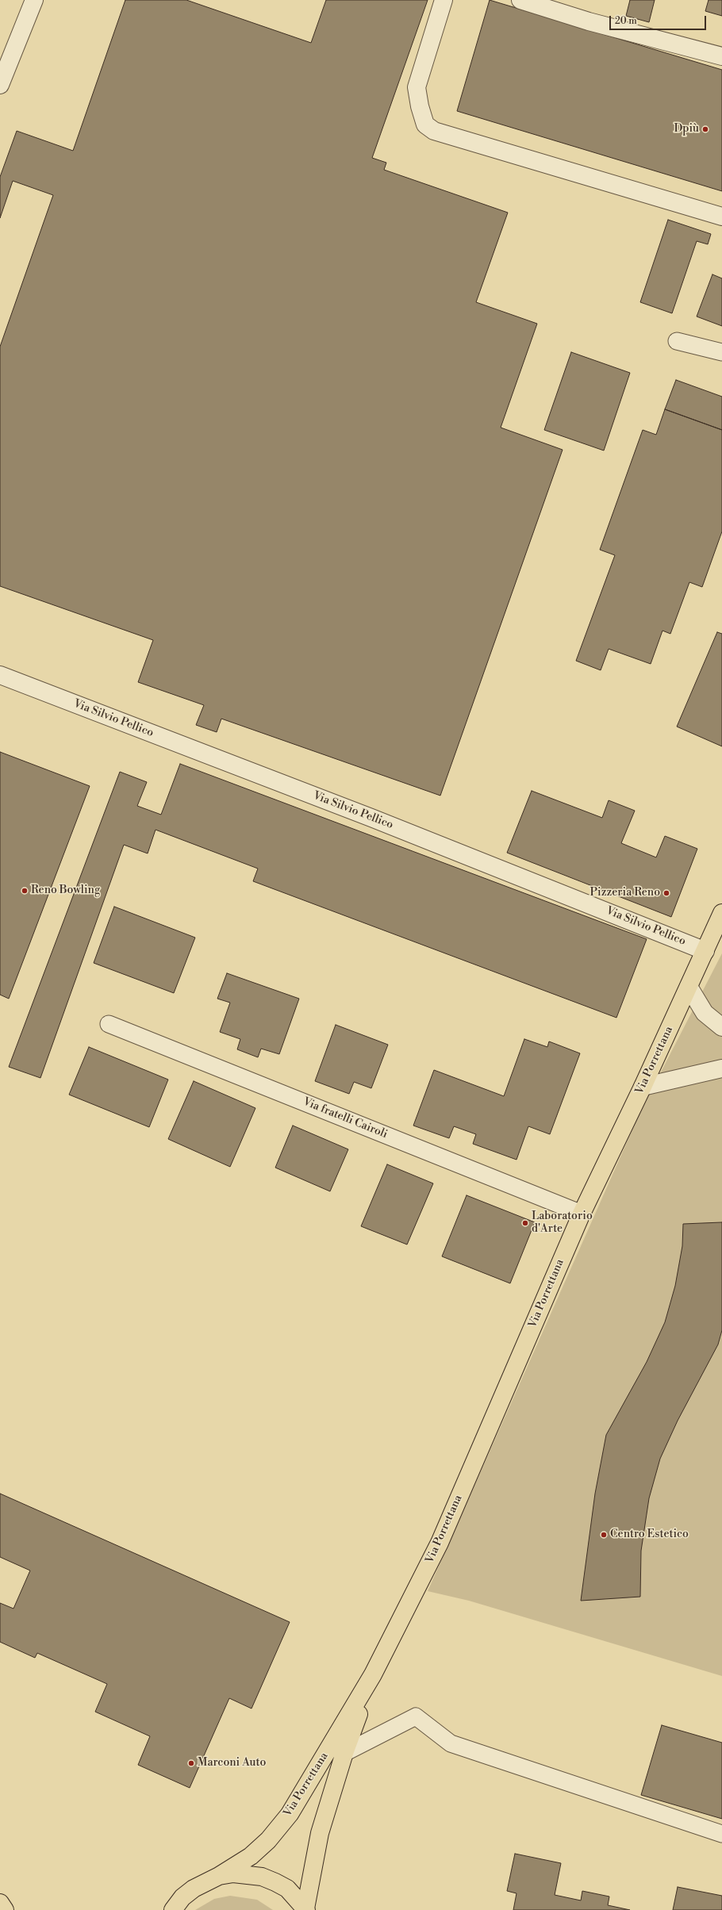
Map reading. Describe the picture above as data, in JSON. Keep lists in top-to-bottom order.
{
  "streets": {
    "main road": ["Via Porrettana"],
    "street": ["Via Silvio Pellico"],
    "lane": ["Via fratelli Cairoli"]
  },
  "crossings": [
    ["Via Silvio Pellico", "Via Porrettana"],
    ["Via Porrettana", "Via fratelli Cairoli"]
  ],
  "places": [
    "Dpiù",
    "Reno Bowling",
    "Pizzeria Reno",
    "Laboratorio d'Arte",
    "Centro Estetico",
    "Marconi Auto"
  ],
  "scale_bar": "20 m"
}
